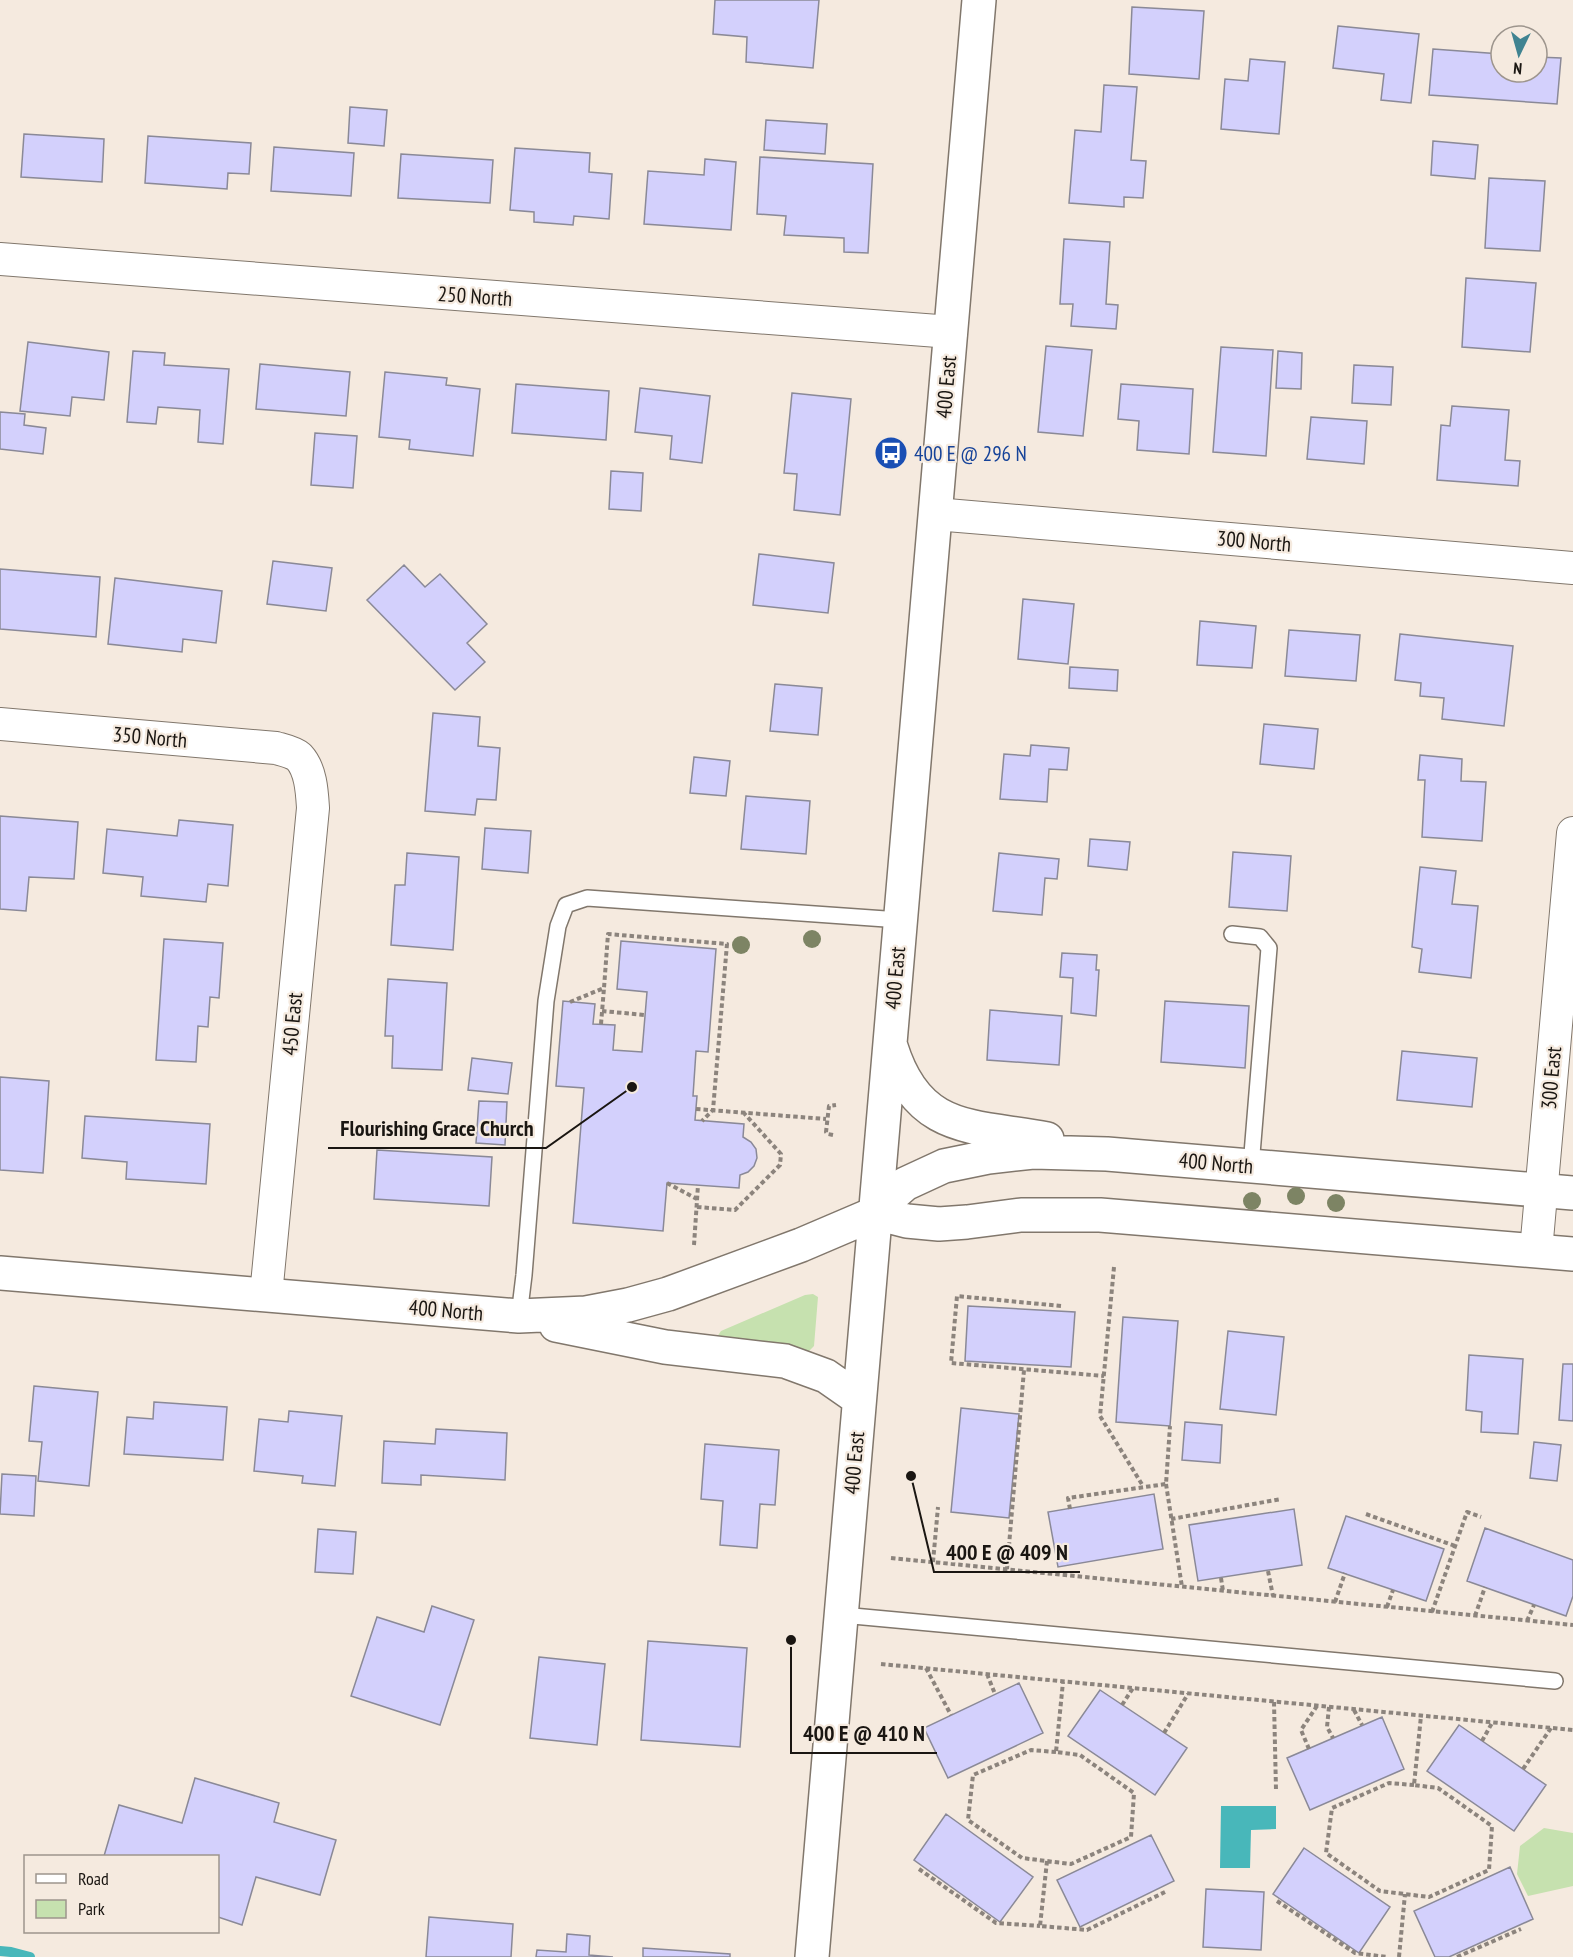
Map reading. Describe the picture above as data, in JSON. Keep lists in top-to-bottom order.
{
  "streets": {
    "main road": ["400 East", "400 North"],
    "street": [
      "250 North",
      "300 North",
      "350 North",
      "450 East",
      "300 East"
    ]
  },
  "crossings": [
    ["250 North", "400 East"],
    ["400 East", "300 North"],
    ["400 East", "400 North"],
    ["350 North", "450 East"],
    ["450 East", "400 North"],
    ["300 East", "400 North"]
  ],
  "places": {
    "bus stop": ["400 E @ 296 N"],
    "other": ["Flourishing Grace Church", "400 E @ 409 N", "400 E @ 410 N"]
  },
  "legend": ["Road", "Park"],
  "north": "bottom"
}
